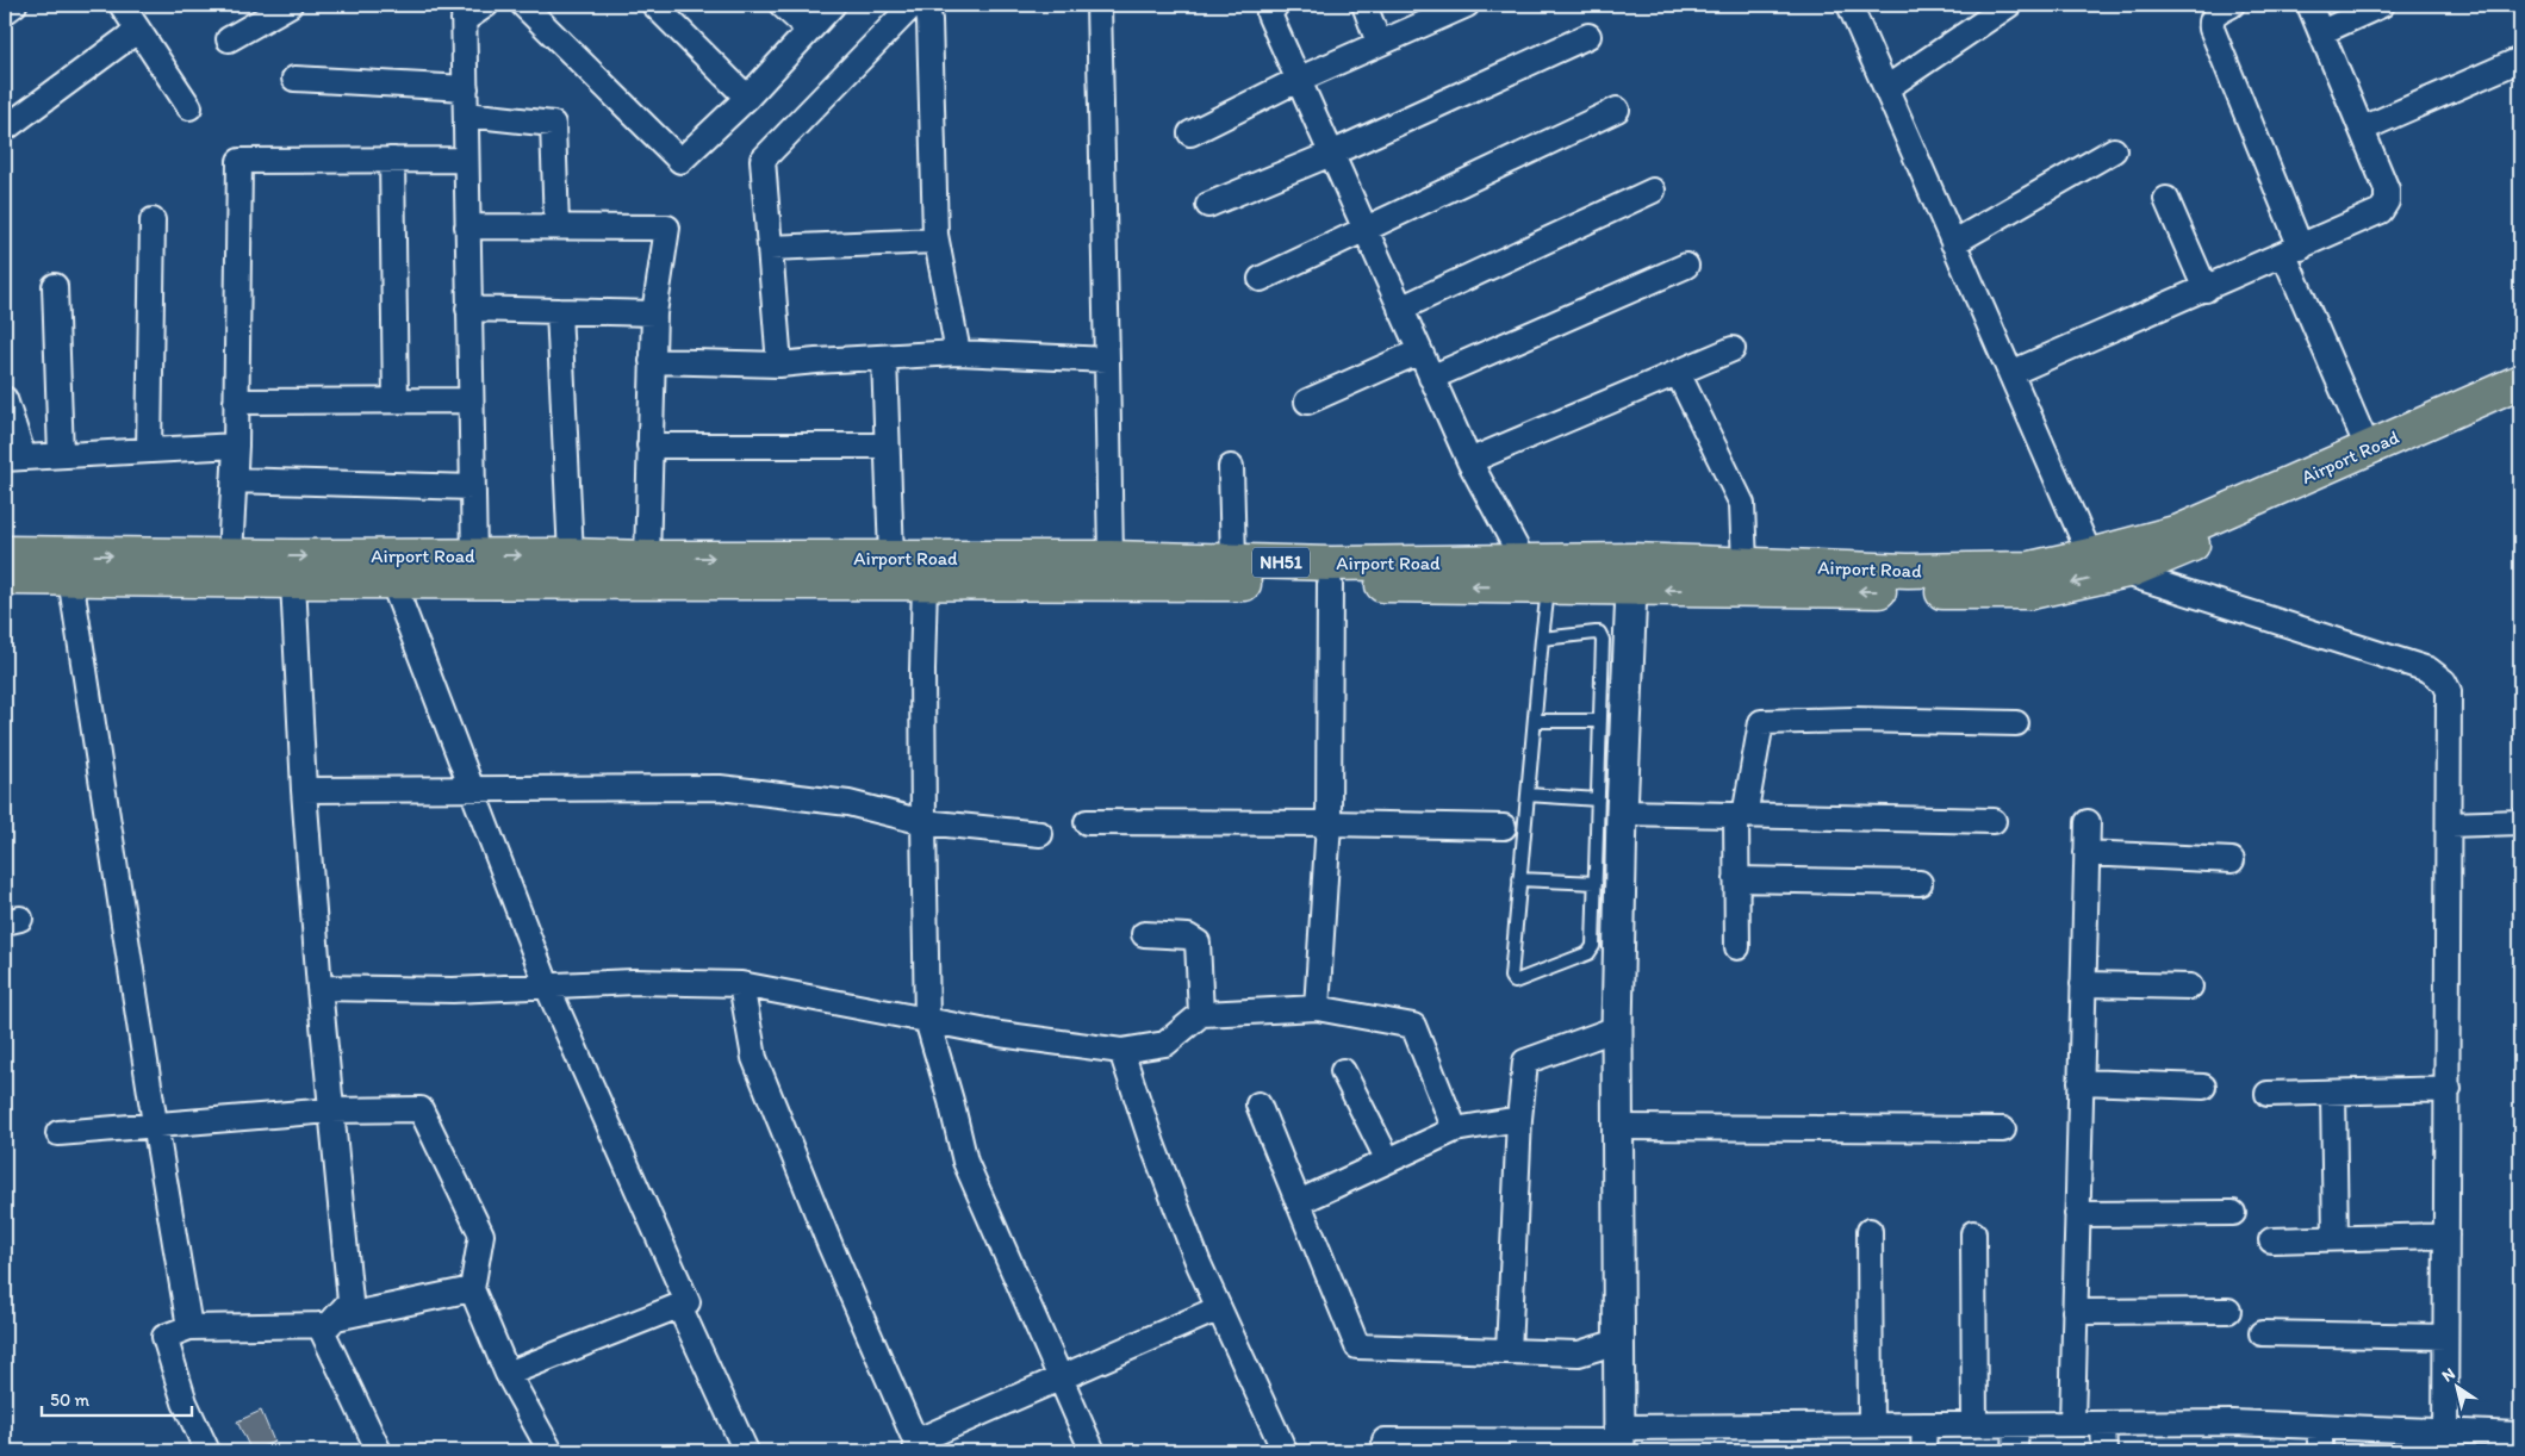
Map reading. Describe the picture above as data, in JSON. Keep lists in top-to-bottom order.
{
  "streets": {
    "highway": ["Airport Road", "NH51"]
  },
  "scale_bar": "50 m",
  "north": "top left"
}
